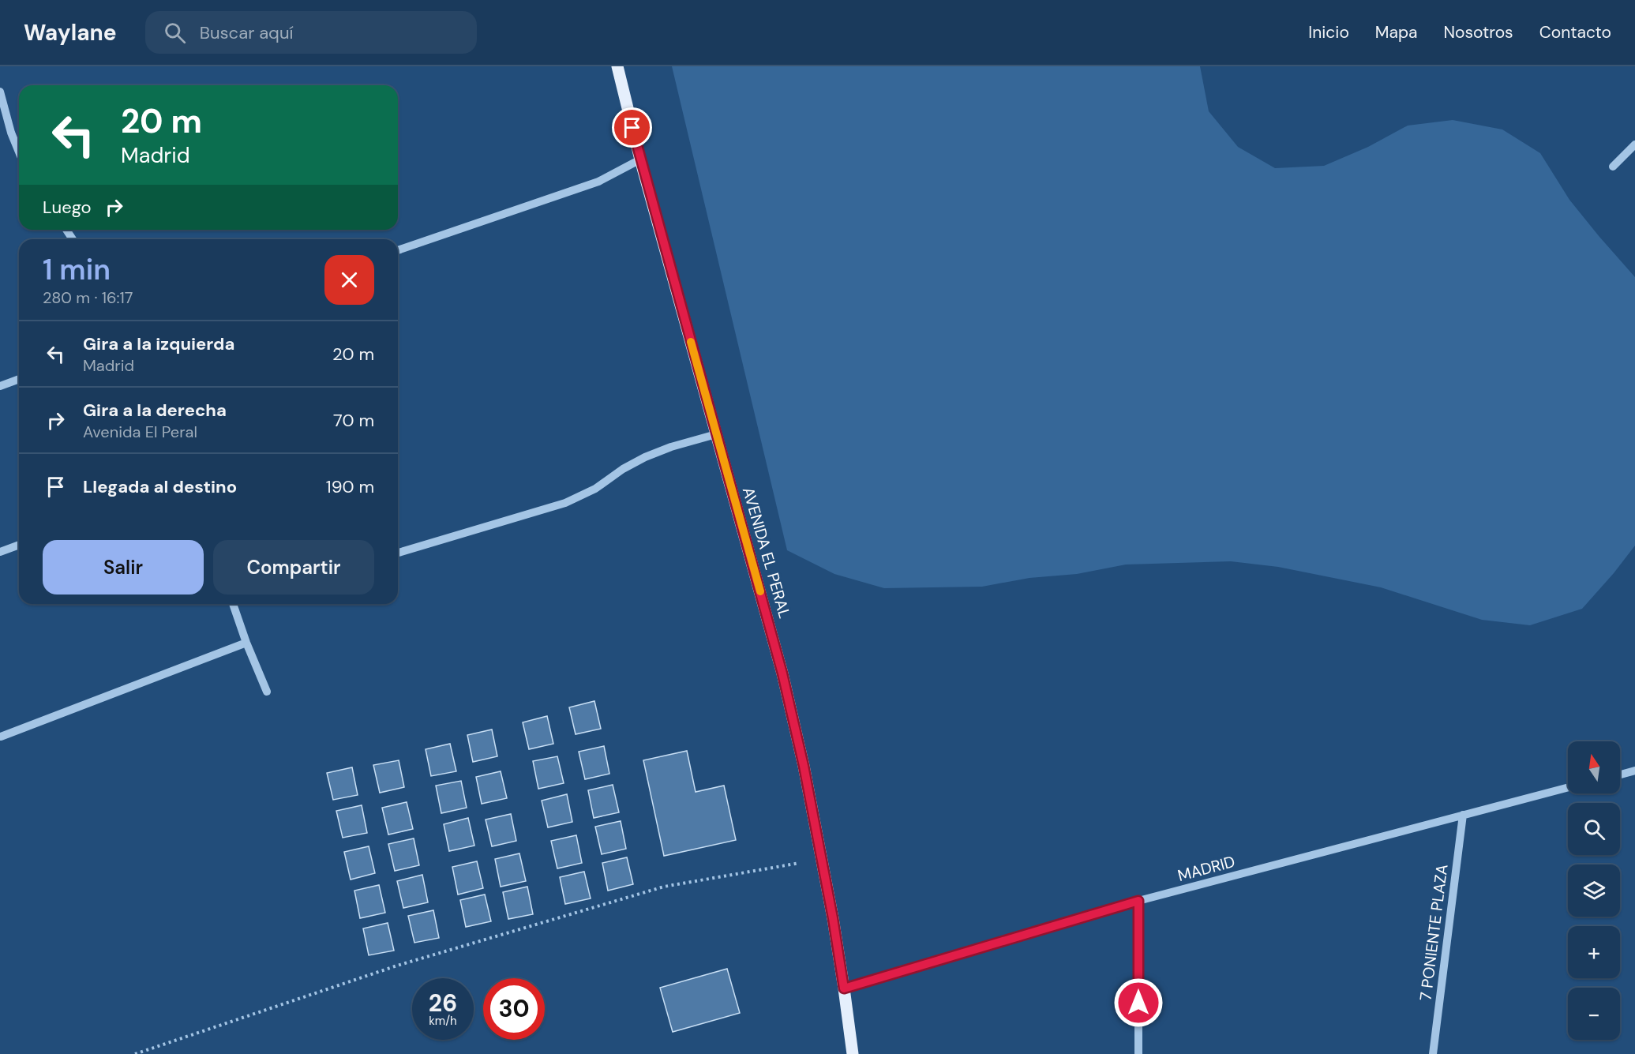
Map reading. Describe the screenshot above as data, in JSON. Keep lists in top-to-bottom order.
{
  "streets": {
    "main road": ["AVENIDA EL PERAL"],
    "street": ["MADRID", "7 PONIENTE PLAZA"]
  },
  "crossings": [
    ["AVENIDA EL PERAL", "MADRID"],
    ["MADRID", "7 PONIENTE PLAZA"]
  ],
  "north": "top",
  "page": {
    "header": "Waylane",
    "search": "Buscar aquí",
    "nav": [
      "Inicio",
      "Mapa",
      "Nosotros",
      "Contacto"
    ],
    "turn": ["20 m", "Madrid"],
    "then": "Luego",
    "heading": ["1 min", "280 m · 16:17"],
    "list": [
      {
        "name": "Gira a la izquierda",
        "note": "Madrid",
        "value": "20 m"
      },
      {
        "name": "Gira a la derecha",
        "note": "Avenida El Peral",
        "value": "70 m"
      },
      {
        "name": "Llegada al destino",
        "value": "190 m"
      }
    ],
    "buttons": ["Salir", "Compartir"],
    "map_buttons": ["+", "−"],
    "speed": "26 km/h",
    "limit": "30"
  }
}
